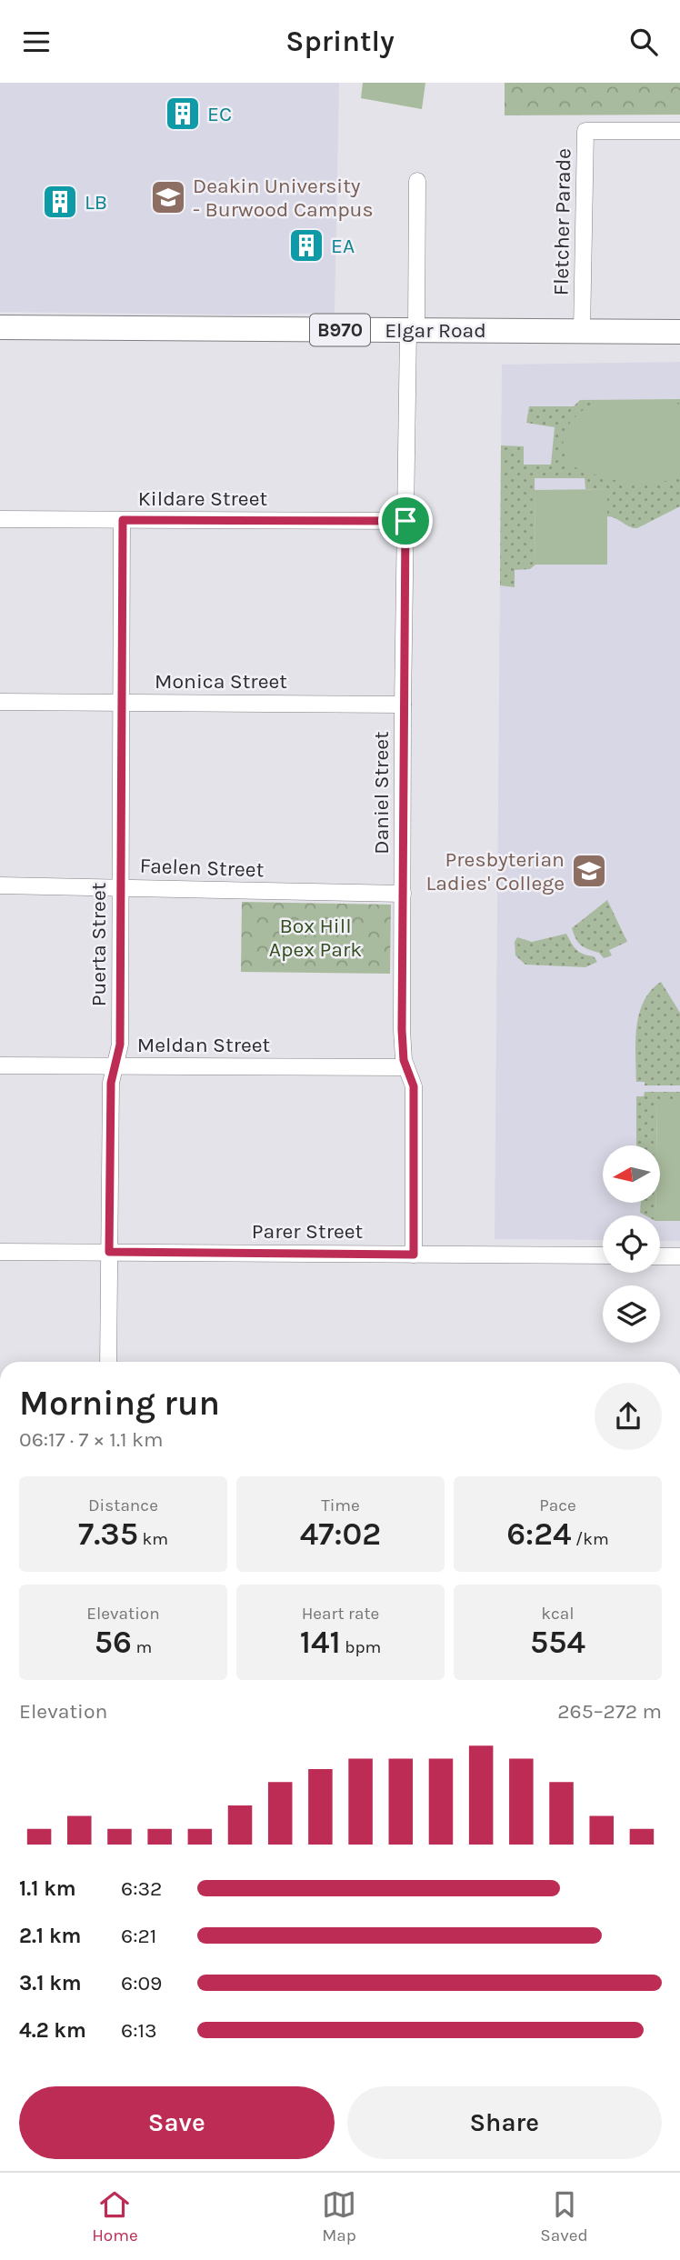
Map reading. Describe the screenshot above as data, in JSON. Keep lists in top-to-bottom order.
{
  "streets": {
    "main road": ["B970", "Elgar Road"],
    "street": [
      "Fletcher Parade",
      "Kildare Street",
      "Monica Street",
      "Daniel Street",
      "Faelen Street",
      "Puerta Street",
      "Meldan Street",
      "Parer Street"
    ]
  },
  "crossings": [
    ["Fletcher Parade", "Elgar Road"],
    ["Elgar Road", "Daniel Street"],
    ["Kildare Street", "Daniel Street"],
    ["Kildare Street", "Puerta Street"],
    ["Monica Street", "Daniel Street"],
    ["Monica Street", "Puerta Street"],
    ["Daniel Street", "Faelen Street"],
    ["Daniel Street", "Meldan Street"],
    ["Daniel Street", "Parer Street"],
    ["Faelen Street", "Puerta Street"],
    ["Puerta Street", "Meldan Street"],
    ["Puerta Street", "Parer Street"]
  ],
  "parks": ["Box Hill Apex Park"],
  "places": {
    "building": ["EC", "LB", "EA"],
    "school or university": ["Deakin University - Burwood Campus", "Presbyterian Ladies' College"]
  },
  "north": "left",
  "page": {
    "header": "Sprintly",
    "heading": ["Morning run", "06:17 · 7 × 1.1 km"],
    "stats": [
      ["Distance", "7.35 km"],
      ["Time", "47:02"],
      ["Pace", "6:24 /km"],
      ["Elevation", "56 m"],
      ["Heart rate", "141 bpm"],
      ["kcal", "554"]
    ],
    "chart": ["Elevation", "265–272 m"],
    "list": [
      {
        "name": "1.1 km",
        "note": "6:32"
      },
      {
        "name": "2.1 km",
        "note": "6:21"
      },
      {
        "name": "3.1 km",
        "note": "6:09"
      },
      {
        "name": "4.2 km",
        "note": "6:13"
      }
    ],
    "buttons": ["Save", "Share"],
    "tabs": ["Home", "Map", "Saved"]
  }
}
